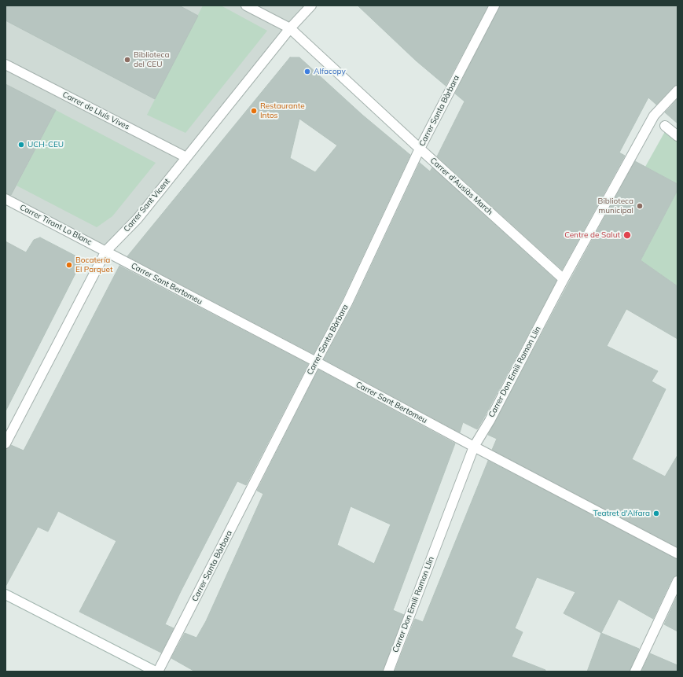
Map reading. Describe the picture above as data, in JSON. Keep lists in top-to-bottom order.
{
  "streets": {
    "street": [
      "Carrer de Lluís Vives",
      "Carrer Santa Bàrbara",
      "Carrer d'Ausiàs March",
      "Carrer Sant Vicent",
      "Carrer Tirant Lo Blanc",
      "Carrer Sant Bertomeu",
      "Carrer Don Emili Ramon Llin"
    ]
  },
  "crossings": [
    ["Carrer de Lluís Vives", "Carrer Sant Vicent"],
    ["Carrer Santa Bàrbara", "Carrer d'Ausiàs March"],
    ["Carrer Santa Bàrbara", "Carrer Sant Bertomeu"],
    ["Carrer d'Ausiàs March", "Carrer Sant Vicent"],
    ["Carrer d'Ausiàs March", "Carrer Don Emili Ramon Llin"],
    ["Carrer Sant Vicent", "Carrer Tirant Lo Blanc"],
    ["Carrer Sant Vicent", "Carrer Sant Bertomeu"],
    ["Carrer Tirant Lo Blanc", "Carrer Sant Bertomeu"],
    ["Carrer Sant Bertomeu", "Carrer Don Emili Ramon Llin"]
  ],
  "places": [
    "Biblioteca del CEU",
    "Alfacopy",
    "Restaurante Intos",
    "UCH-CEU",
    "Biblioteca municipal",
    "Centre de Salut",
    "Bocatería El Parquet",
    "Teatret d'Alfara"
  ]
}
